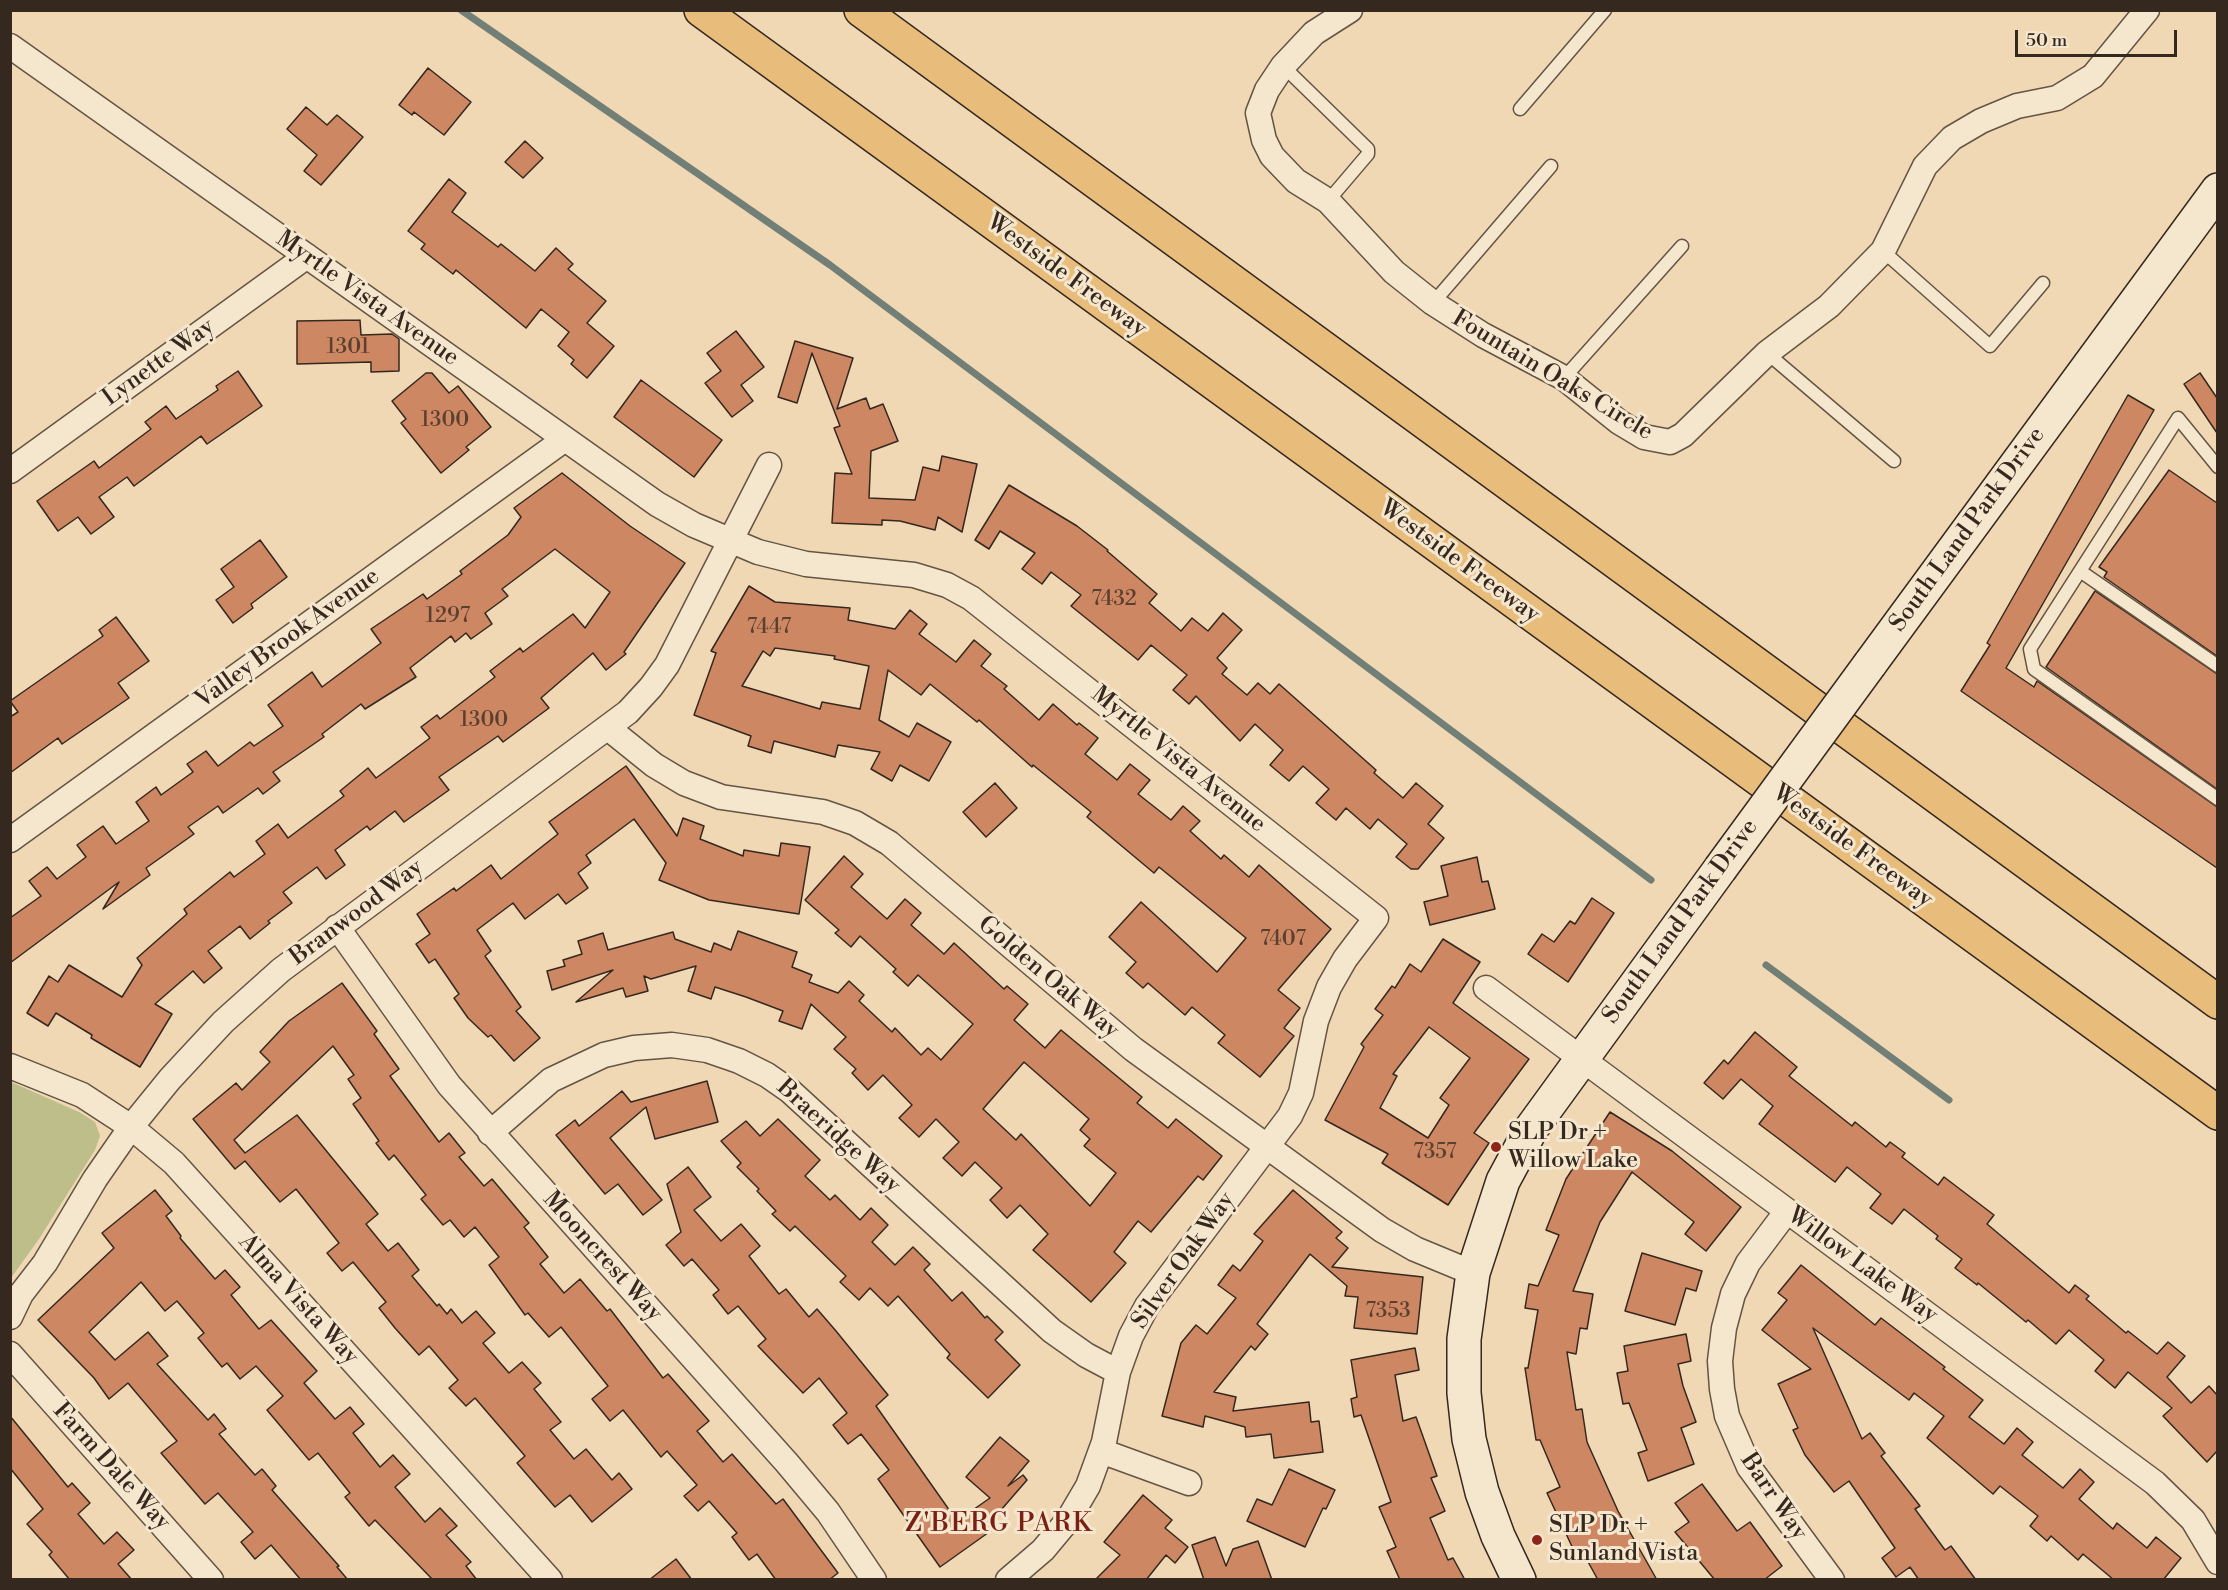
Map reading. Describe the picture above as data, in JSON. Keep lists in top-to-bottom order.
{
  "streets": {
    "highway": ["Westside Freeway"],
    "street": [
      "Myrtle Vista Avenue",
      "Lynette Way",
      "Fountain Oaks Circle",
      "South Land Park Drive",
      "Valley Brook Avenue",
      "Branwood Way",
      "Golden Oak Way",
      "Braeridge Way",
      "Mooncrest Way",
      "Silver Oak Way",
      "Willow Lake Way",
      "Alma Vista Way",
      "Farm Dale Way",
      "Barr Way"
    ]
  },
  "crossings": [
    ["Myrtle Vista Avenue", "Lynette Way"],
    ["Myrtle Vista Avenue", "Valley Brook Avenue"],
    ["Myrtle Vista Avenue", "Branwood Way"],
    ["Myrtle Vista Avenue", "Golden Oak Way"],
    ["Myrtle Vista Avenue", "Silver Oak Way"],
    ["South Land Park Drive", "Golden Oak Way"],
    ["South Land Park Drive", "Willow Lake Way"],
    ["Branwood Way", "Golden Oak Way"],
    ["Branwood Way", "Mooncrest Way"],
    ["Branwood Way", "Alma Vista Way"],
    ["Golden Oak Way", "Silver Oak Way"],
    ["Braeridge Way", "Mooncrest Way"],
    ["Braeridge Way", "Silver Oak Way"],
    ["Willow Lake Way", "Barr Way"]
  ],
  "districts": ["Z'BERG PARK"],
  "places": ["SLP Dr + Willow Lake", "SLP Dr + Sunland Vista"],
  "house_numbers": [
    "1301",
    "1300",
    "7432",
    "1297",
    "7447",
    "1300",
    "7407",
    "7357",
    "7353"
  ],
  "scale_bar": "50 m"
}
